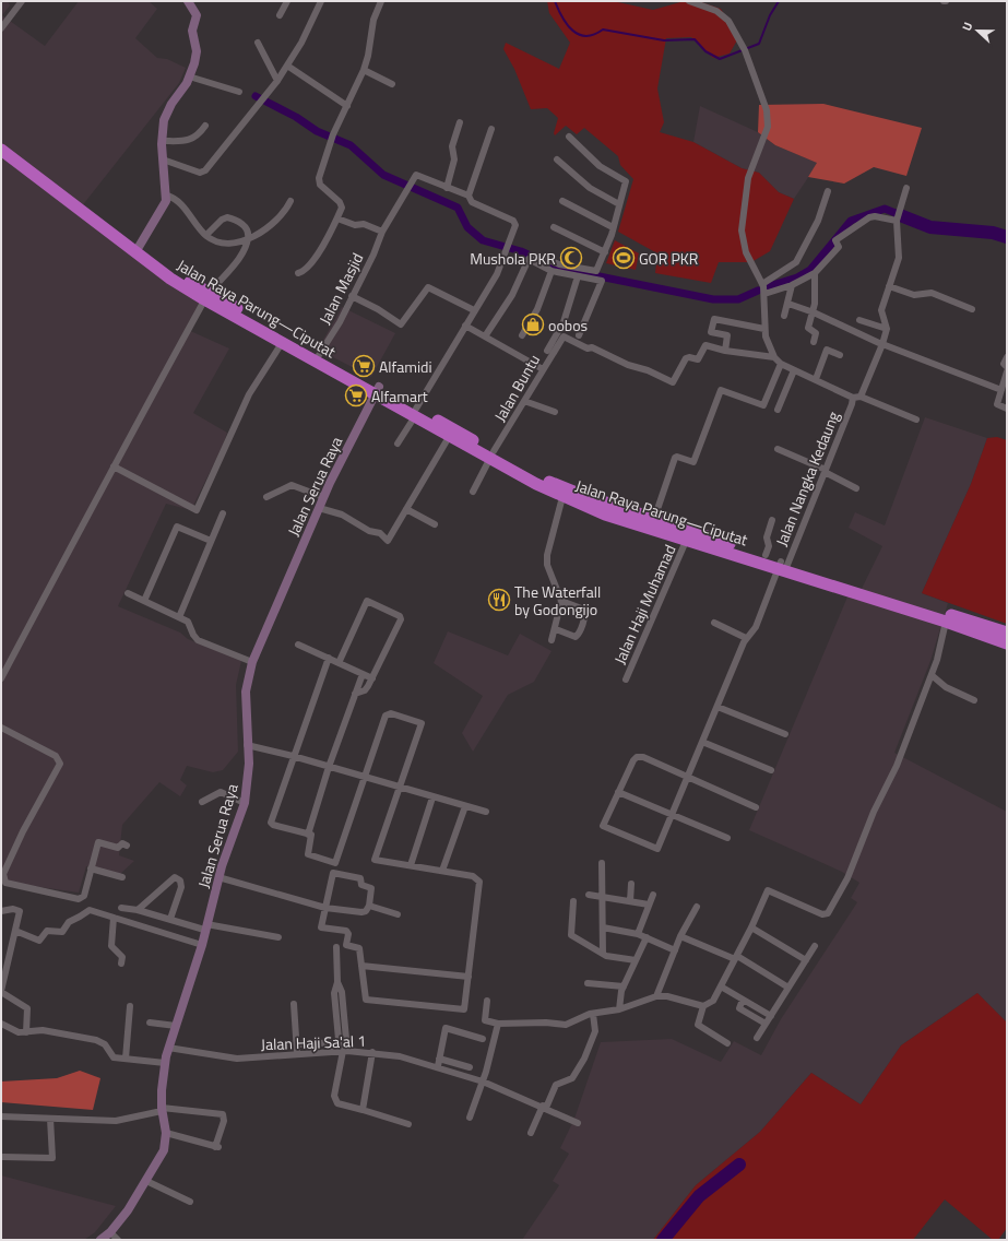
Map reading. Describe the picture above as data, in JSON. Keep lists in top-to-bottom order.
{
  "streets": {
    "highway": ["Jalan Raya Parung—Ciputat"],
    "main road": ["Jalan Serua Raya"],
    "street": [
      "Jalan Masjid",
      "Jalan Buntu",
      "Jalan Nangka Kedaung",
      "Jalan Haji Muhamad",
      "Jalan Haji Sa'al 1"
    ]
  },
  "crossings": [
    ["Jalan Masjid", "Jalan Raya Parung—Ciputat"],
    ["Jalan Raya Parung—Ciputat", "Jalan Buntu"],
    ["Jalan Raya Parung—Ciputat", "Jalan Nangka Kedaung"],
    ["Jalan Raya Parung—Ciputat", "Jalan Serua Raya"],
    ["Jalan Raya Parung—Ciputat", "Jalan Haji Muhamad"],
    ["Jalan Serua Raya", "Jalan Haji Sa'al 1"]
  ],
  "places": {
    "mosque": ["Mushola PKR"],
    "sports": ["GOR PKR"],
    "shop": ["oobos"],
    "supermarket": ["Alfamidi", "Alfamart"],
    "restaurant": ["The Waterfall by Godongijo"]
  },
  "north": "left"
}
